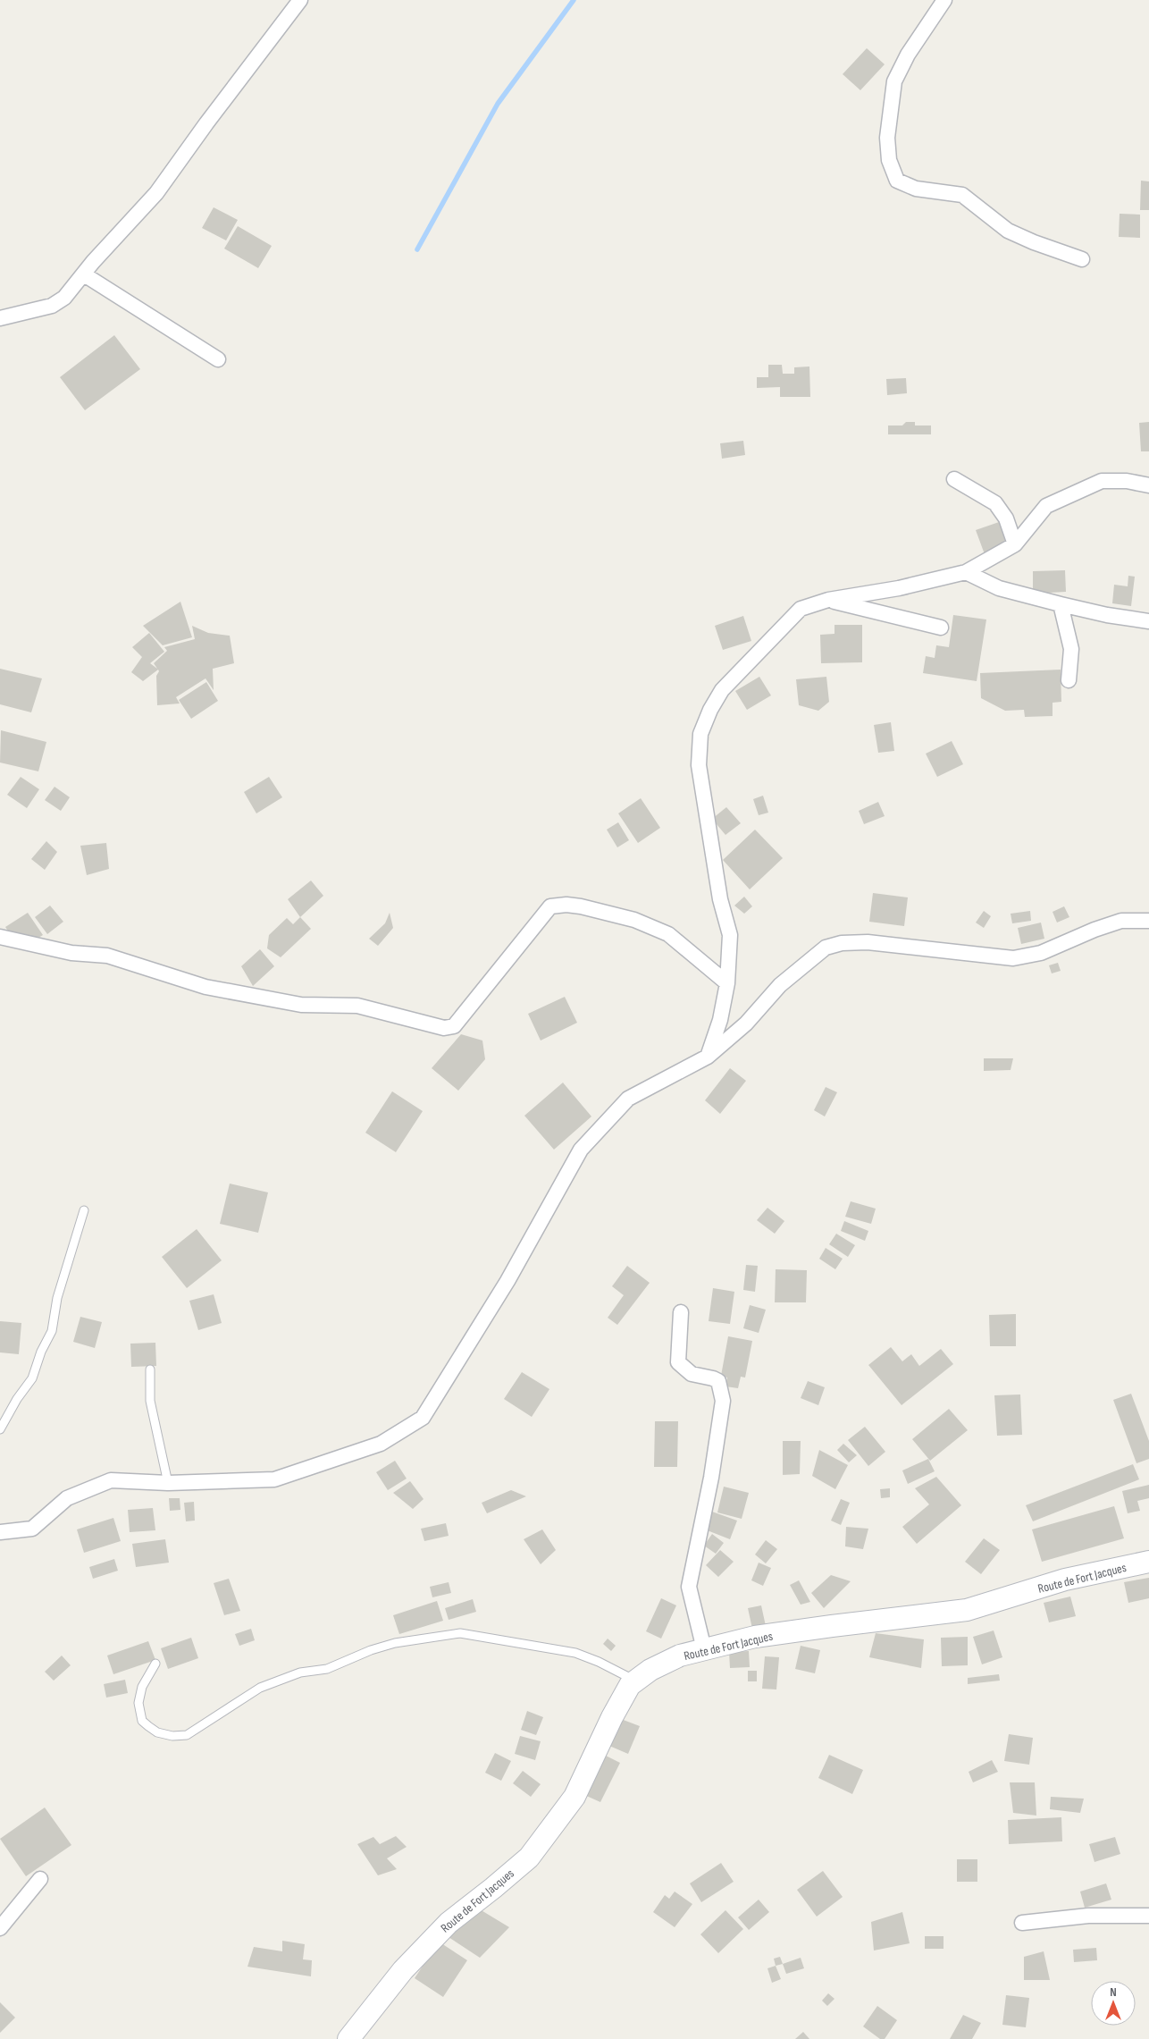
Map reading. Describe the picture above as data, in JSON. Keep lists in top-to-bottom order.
{
  "streets": {
    "street": ["Route de Fort Jacques"]
  },
  "north": "top"
}
